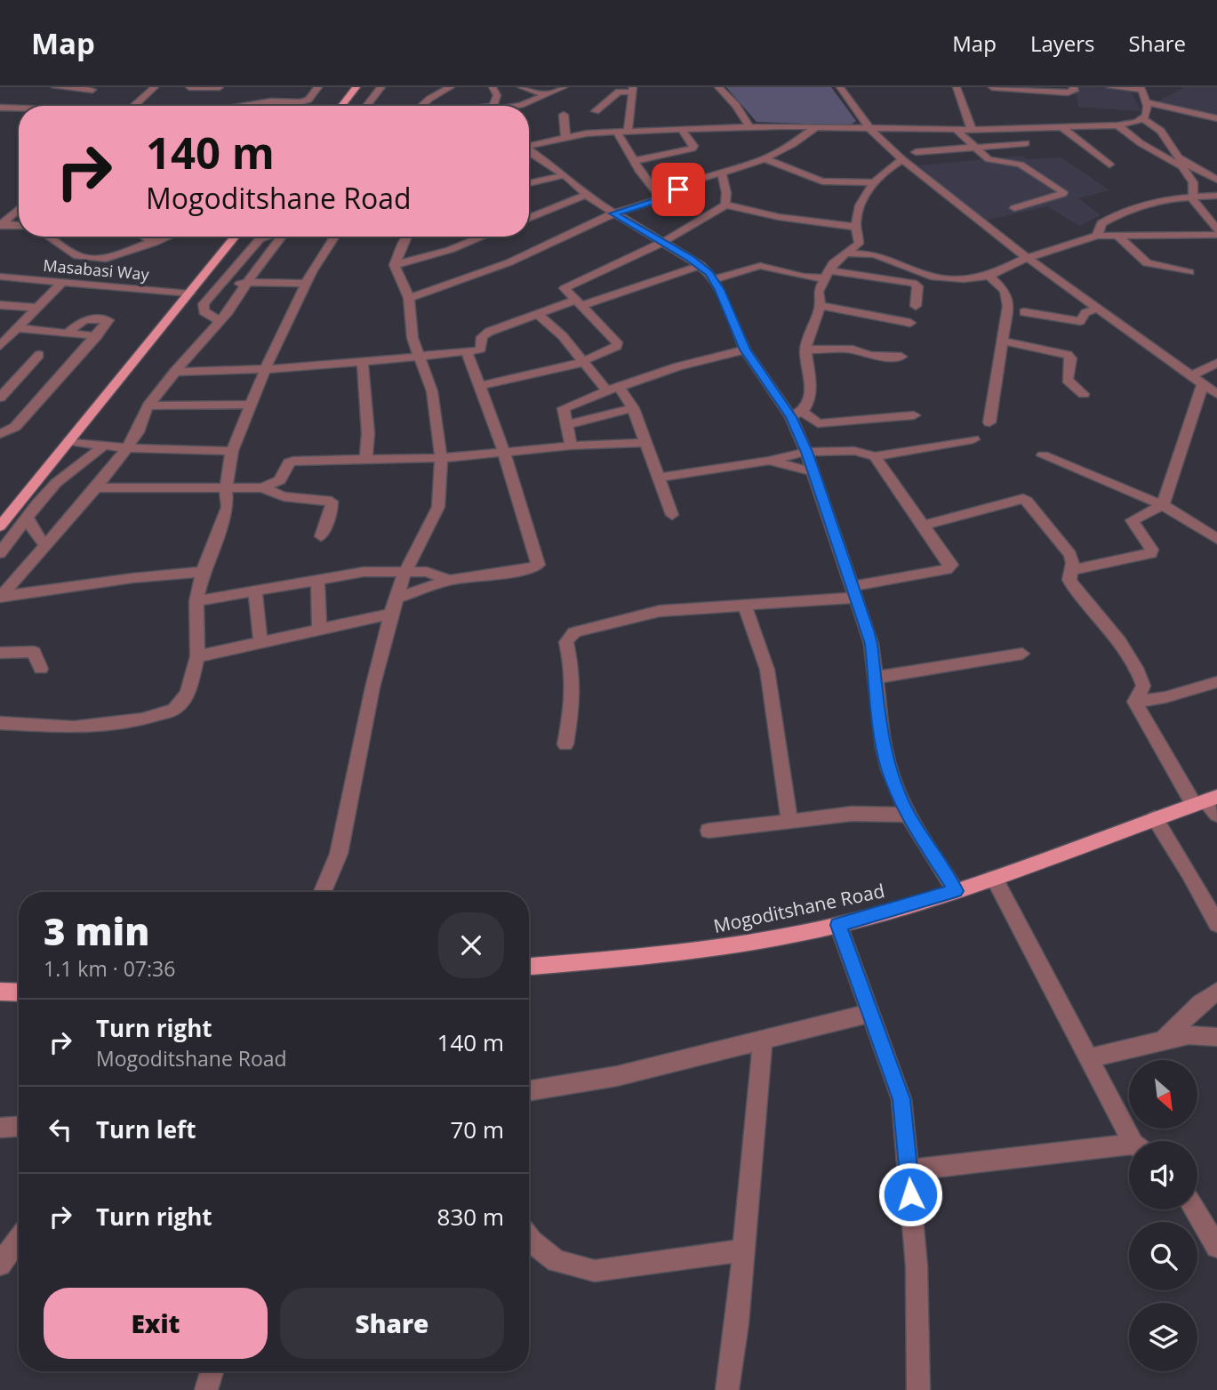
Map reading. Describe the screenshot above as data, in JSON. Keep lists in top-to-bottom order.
{
  "streets": {
    "main road": ["Mogoditshane Road"],
    "street": ["Masabasi Way"]
  },
  "north": "bottom right",
  "page": {
    "header": "Map",
    "nav": ["Map", "Layers", "Share"],
    "turn": ["140 m", "Mogoditshane Road"],
    "heading": ["3 min", "1.1 km · 07:36"],
    "list": [
      {
        "name": "Turn right",
        "note": "Mogoditshane Road",
        "value": "140 m"
      },
      {
        "name": "Turn left",
        "value": "70 m"
      },
      {
        "name": "Turn right",
        "value": "830 m"
      }
    ],
    "buttons": ["Exit", "Share"]
  }
}
